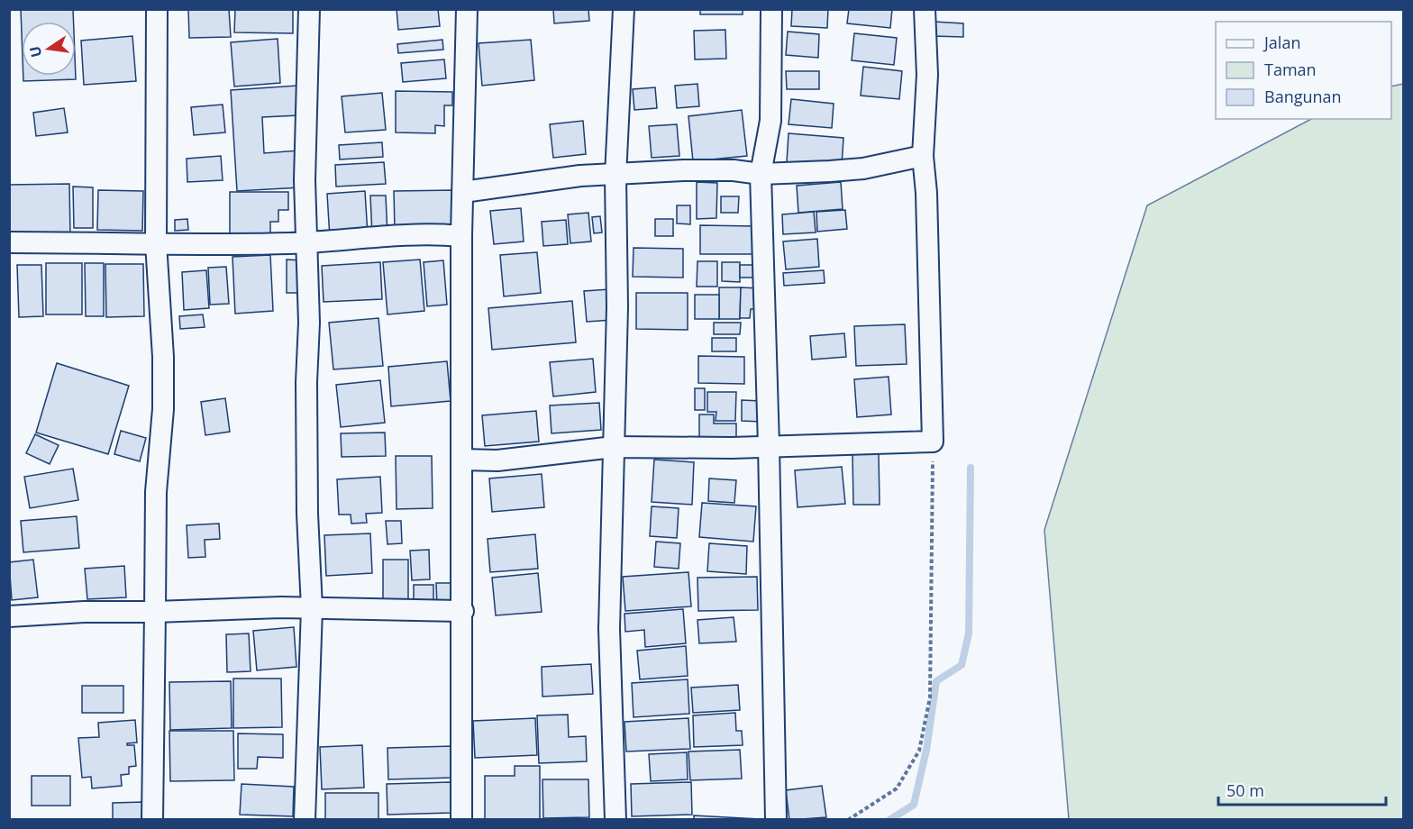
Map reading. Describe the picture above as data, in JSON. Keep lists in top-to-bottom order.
{
  "legend": ["Jalan", "Taman", "Bangunan"],
  "scale_bar": "50 m",
  "north": "left"
}
